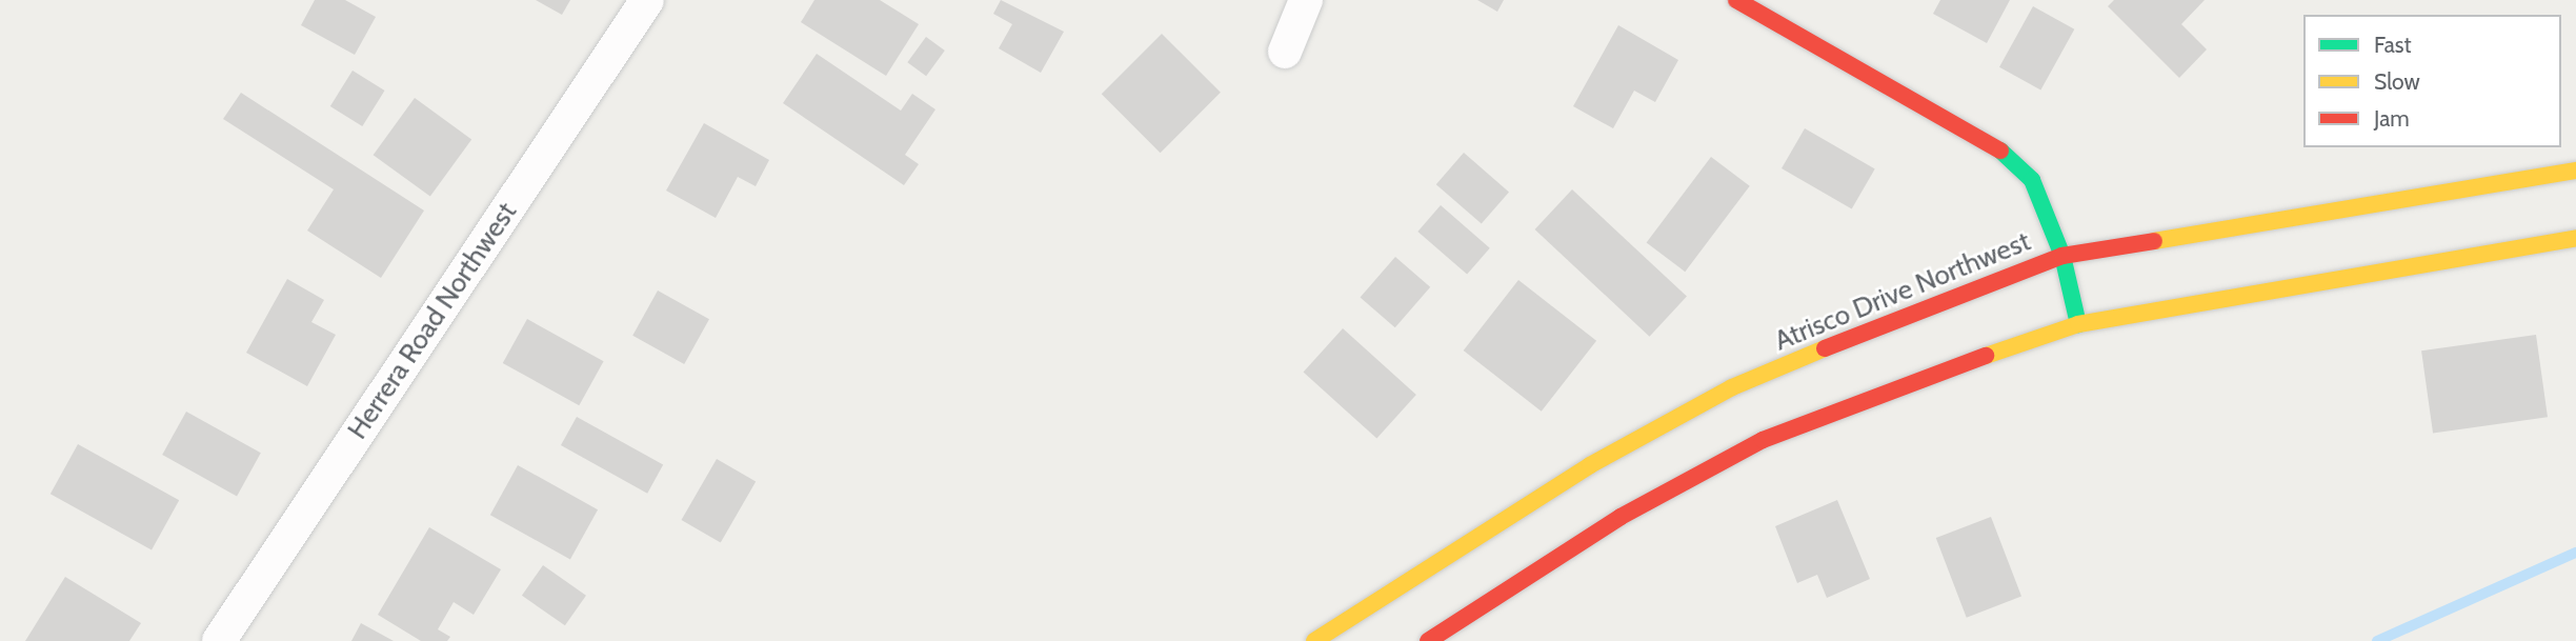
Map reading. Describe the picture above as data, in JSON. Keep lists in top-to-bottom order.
{
  "streets": {
    "main road": ["Atrisco Drive Northwest"],
    "street": ["Herrera Road Northwest"]
  },
  "legend": ["Fast", "Slow", "Jam"]
}
